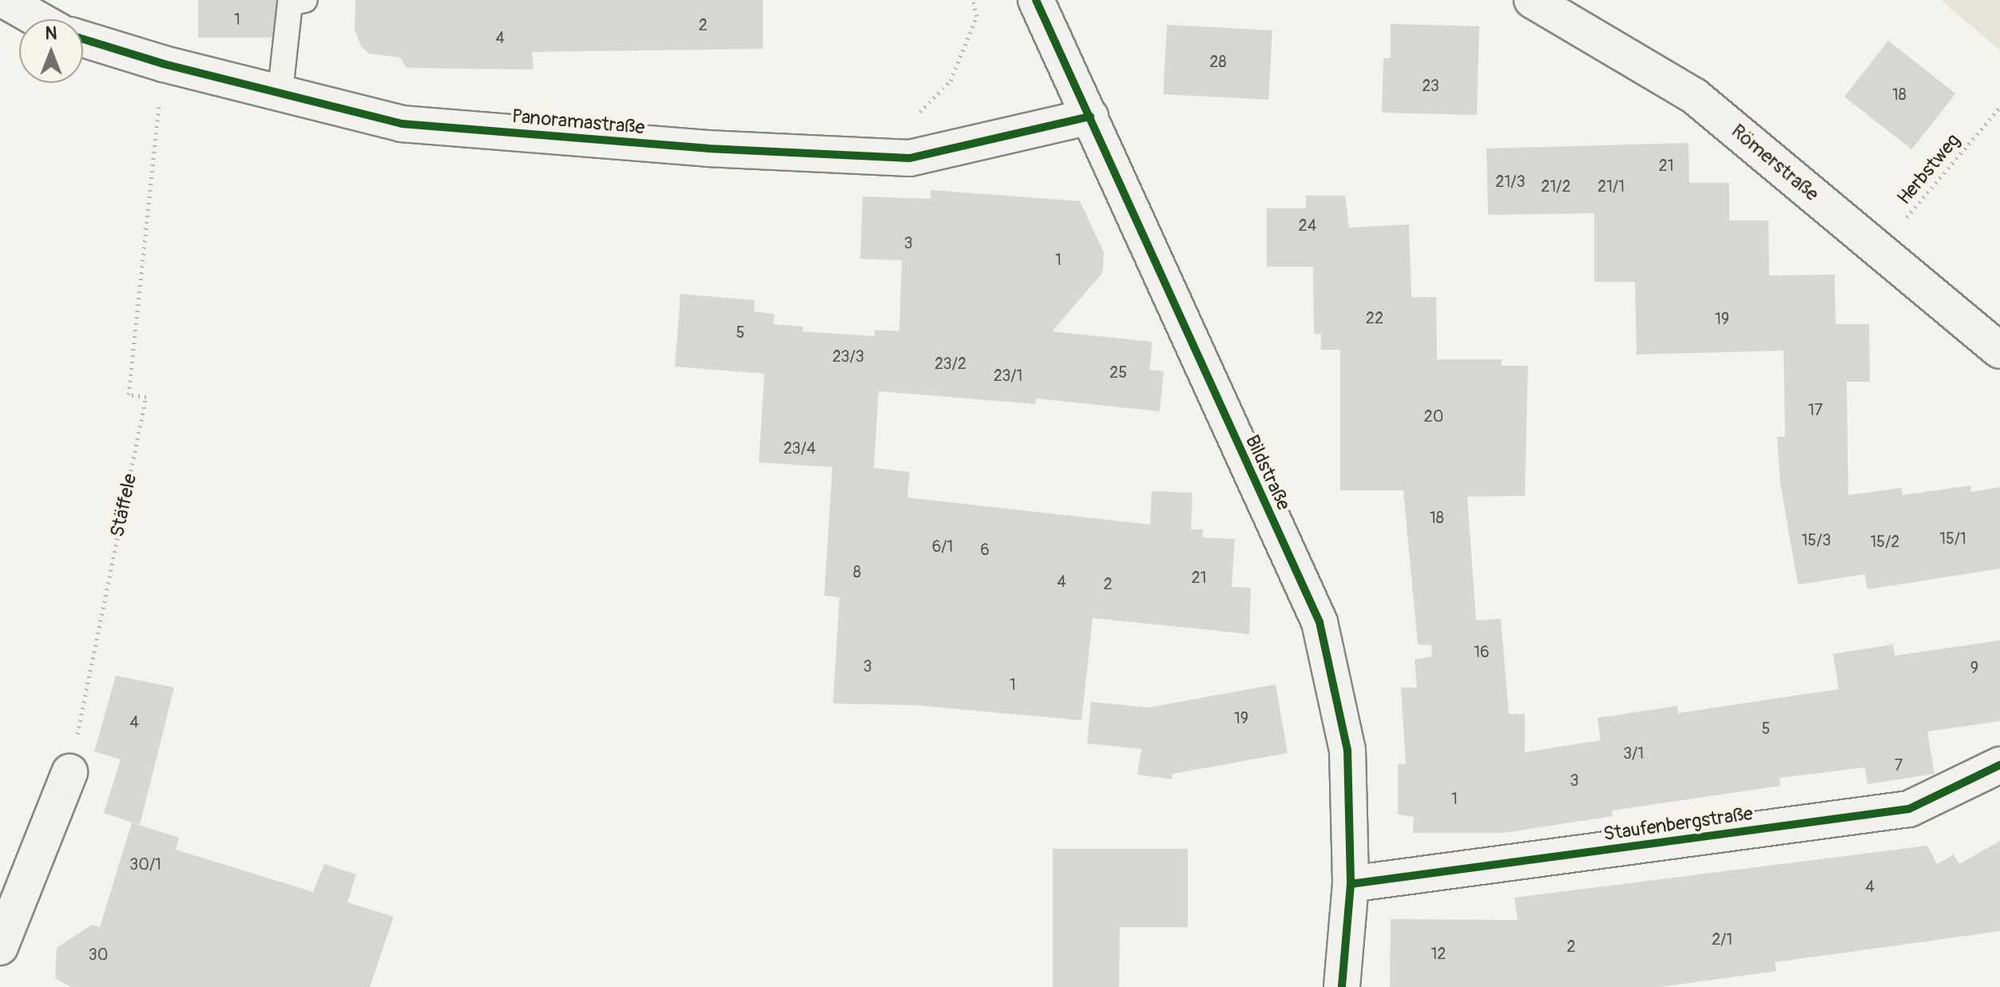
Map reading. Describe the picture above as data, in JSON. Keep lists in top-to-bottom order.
{
  "streets": {
    "street": [
      "Panoramastraße",
      "Römerstraße",
      "Bildstraße",
      "Staufenbergstraße"
    ],
    "path": ["Herbstweg", "Stäffele"]
  },
  "crossings": [
    ["Panoramastraße", "Bildstraße"],
    ["Panoramastraße", "Stäffele"],
    ["Römerstraße", "Herbstweg"],
    ["Bildstraße", "Staufenbergstraße"]
  ],
  "house_numbers": [
    "1",
    "2",
    "4",
    "28",
    "23",
    "18",
    "21",
    "21/3",
    "21/2",
    "21/1",
    "24",
    "3",
    "1",
    "22",
    "19",
    "5",
    "23/3",
    "23/2",
    "25",
    "23/1",
    "17",
    "20",
    "23/4",
    "18",
    "15/1",
    "15/3",
    "15/2",
    "6/1",
    "6",
    "8",
    "21",
    "4",
    "2",
    "16",
    "3",
    "9",
    "1",
    "19",
    "4",
    "5",
    "3/1",
    "7",
    "3",
    "1",
    "30/1",
    "4",
    "2/1",
    "2",
    "12",
    "30"
  ],
  "north": "top"
}
